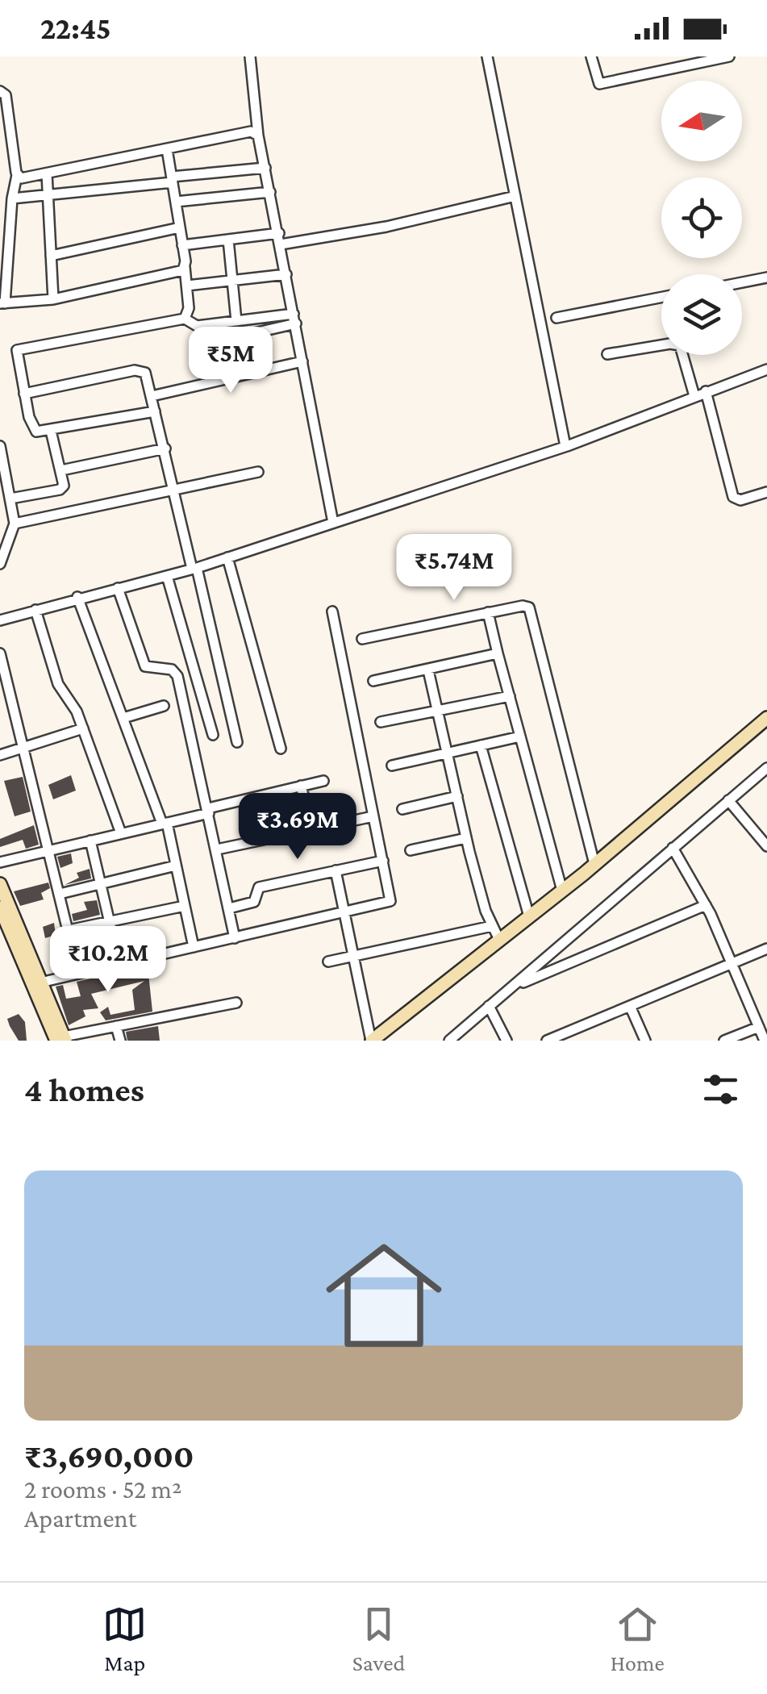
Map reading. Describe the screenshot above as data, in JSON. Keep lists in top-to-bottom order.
{
  "north": "left",
  "page": {
    "status": "22:45",
    "price": [
      "₹5M",
      "₹5.74M",
      "₹3.69M",
      "₹10.2M"
    ],
    "heading": "4 homes",
    "list": [
      {
        "name": "₹3,690,000",
        "note": "2 rooms · 52 m² · Apartment"
      }
    ],
    "tabs": ["Map", "Saved", "Home"]
  }
}
